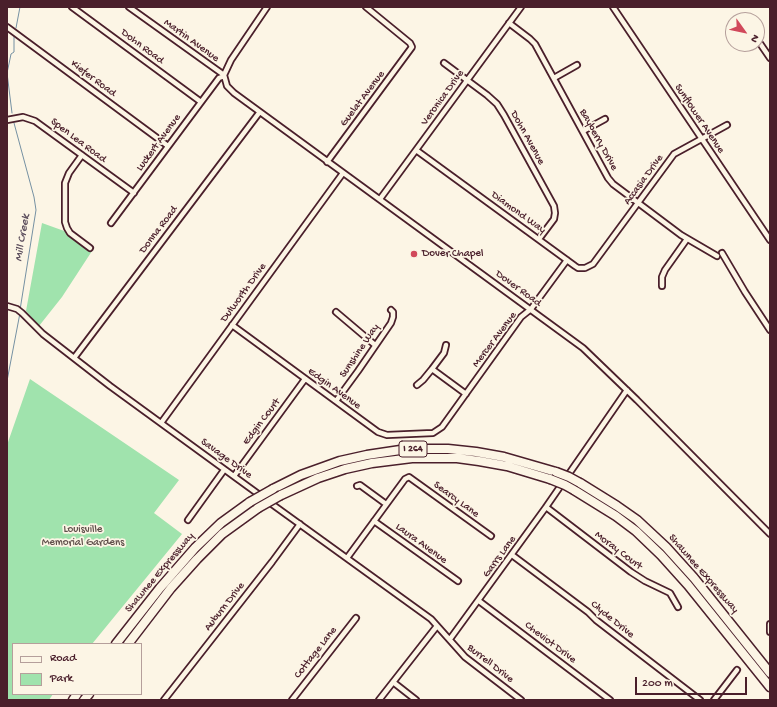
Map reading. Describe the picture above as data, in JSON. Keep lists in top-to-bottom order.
{
  "streets": {
    "highway": ["I 264", "Shawnee Expressway"],
    "street": [
      "Martin Avenue",
      "Dohn Road",
      "Kiefer Road",
      "Veronica Drive",
      "Guelat Avenue",
      "Sunflower Avenue",
      "Dohn Avenue",
      "Bayberry Drive",
      "Spen Lea Road",
      "Luckert Avenue",
      "Accasia Drive",
      "Diamond Way",
      "Donna Road",
      "Dover Road",
      "Dulworth Drive",
      "Mercer Avenue",
      "Sunshine Way",
      "Edgin Avenue",
      "Edgin Court",
      "Savage Drive",
      "Searcy Lane",
      "Laura Avenue",
      "Moray Court",
      "Garrs Lane",
      "Auburn Drive",
      "Clyde Drive",
      "Cheviot Drive",
      "Cottage Lane",
      "Burrell Drive"
    ]
  },
  "crossings": [
    ["Martin Avenue", "Luckert Avenue"],
    ["Martin Avenue", "Dover Road"],
    ["Dohn Road", "Luckert Avenue"],
    ["Kiefer Road", "Luckert Avenue"],
    ["Veronica Drive", "Dohn Avenue"],
    ["Veronica Drive", "Bayberry Drive"],
    ["Veronica Drive", "Diamond Way"],
    ["Veronica Drive", "Dover Road"],
    ["Guelat Avenue", "Dover Road"],
    ["Sunflower Avenue", "Accasia Drive"],
    ["Dohn Avenue", "Diamond Way"],
    ["Bayberry Drive", "Accasia Drive"],
    ["Spen Lea Road", "Luckert Avenue"],
    ["Luckert Avenue", "Dover Road"],
    ["Accasia Drive", "Diamond Way"],
    ["Diamond Way", "Mercer Avenue"],
    ["Donna Road", "Dover Road"],
    ["Donna Road", "Savage Drive"],
    ["Dover Road", "Dulworth Drive"],
    ["Dover Road", "Mercer Avenue"],
    ["Dover Road", "Garrs Lane"],
    ["Dulworth Drive", "Edgin Avenue"],
    ["Dulworth Drive", "Savage Drive"],
    ["Mercer Avenue", "Edgin Avenue"],
    ["Sunshine Way", "Edgin Avenue"],
    ["Edgin Avenue", "Edgin Court"],
    ["Edgin Court", "Savage Drive"],
    ["Savage Drive", "Auburn Drive"],
    ["Moray Court", "Garrs Lane"],
    ["Garrs Lane", "Clyde Drive"],
    ["Garrs Lane", "Cheviot Drive"],
    ["Garrs Lane", "Burrell Drive"]
  ],
  "water": ["Mill Creek"],
  "parks": ["Louisville Memorial Gardens"],
  "places": ["Dover Chapel"],
  "legend": ["Road", "Park"],
  "scale_bar": "200 m",
  "north": "bottom right"
}
